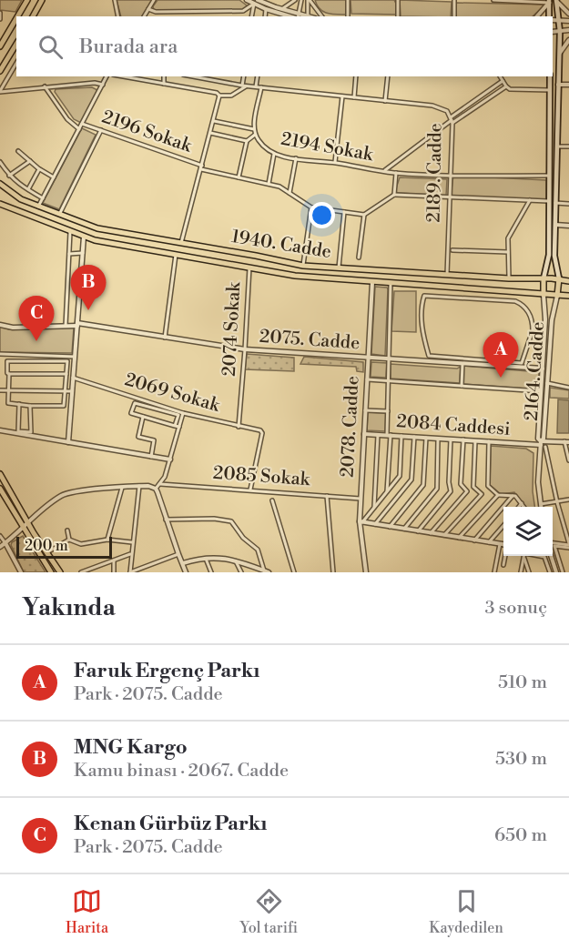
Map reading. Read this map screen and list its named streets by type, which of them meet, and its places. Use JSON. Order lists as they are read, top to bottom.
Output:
{
  "streets": {
    "main road": ["1940. Cadde", "2164. Cadde"],
    "street": [
      "2196 Sokak",
      "2194 Sokak",
      "2189. Cadde",
      "2074 Sokak",
      "2075. Cadde",
      "2069 Sokak",
      "2084 Caddesi",
      "2078. Cadde",
      "2085 Sokak"
    ]
  },
  "crossings": [
    ["2194 Sokak", "2189. Cadde"],
    ["2194 Sokak", "2164. Cadde"],
    ["2189. Cadde", "1940. Cadde"],
    ["1940. Cadde", "2074 Sokak"],
    ["1940. Cadde", "2164. Cadde"],
    ["1940. Cadde", "2078. Cadde"],
    ["2074 Sokak", "2075. Cadde"],
    ["2074 Sokak", "2069 Sokak"],
    ["2075. Cadde", "2164. Cadde"],
    ["2075. Cadde", "2078. Cadde"],
    ["2164. Cadde", "2084 Caddesi"],
    ["2069 Sokak", "2085 Sokak"],
    ["2084 Caddesi", "2078. Cadde"],
    ["2078. Cadde", "2085 Sokak"]
  ],
  "scale_bar": "200 m",
  "page": {
    "search": "Burada ara",
    "pins": ["B", "C", "A"],
    "scale": "200 m",
    "heading": ["Yakında", "3 sonuç"],
    "list": [
      {
        "mark": "A",
        "name": "Faruk Ergenç Parkı",
        "note": "Park · 2075. Cadde",
        "value": "510 m"
      },
      {
        "mark": "B",
        "name": "MNG Kargo",
        "note": "Kamu binası · 2067. Cadde",
        "value": "530 m"
      },
      {
        "mark": "C",
        "name": "Kenan Gürbüz Parkı",
        "note": "Park · 2075. Cadde",
        "value": "650 m"
      }
    ],
    "nav": ["Harita", "Yol tarifi", "Kaydedilen"]
  }
}
